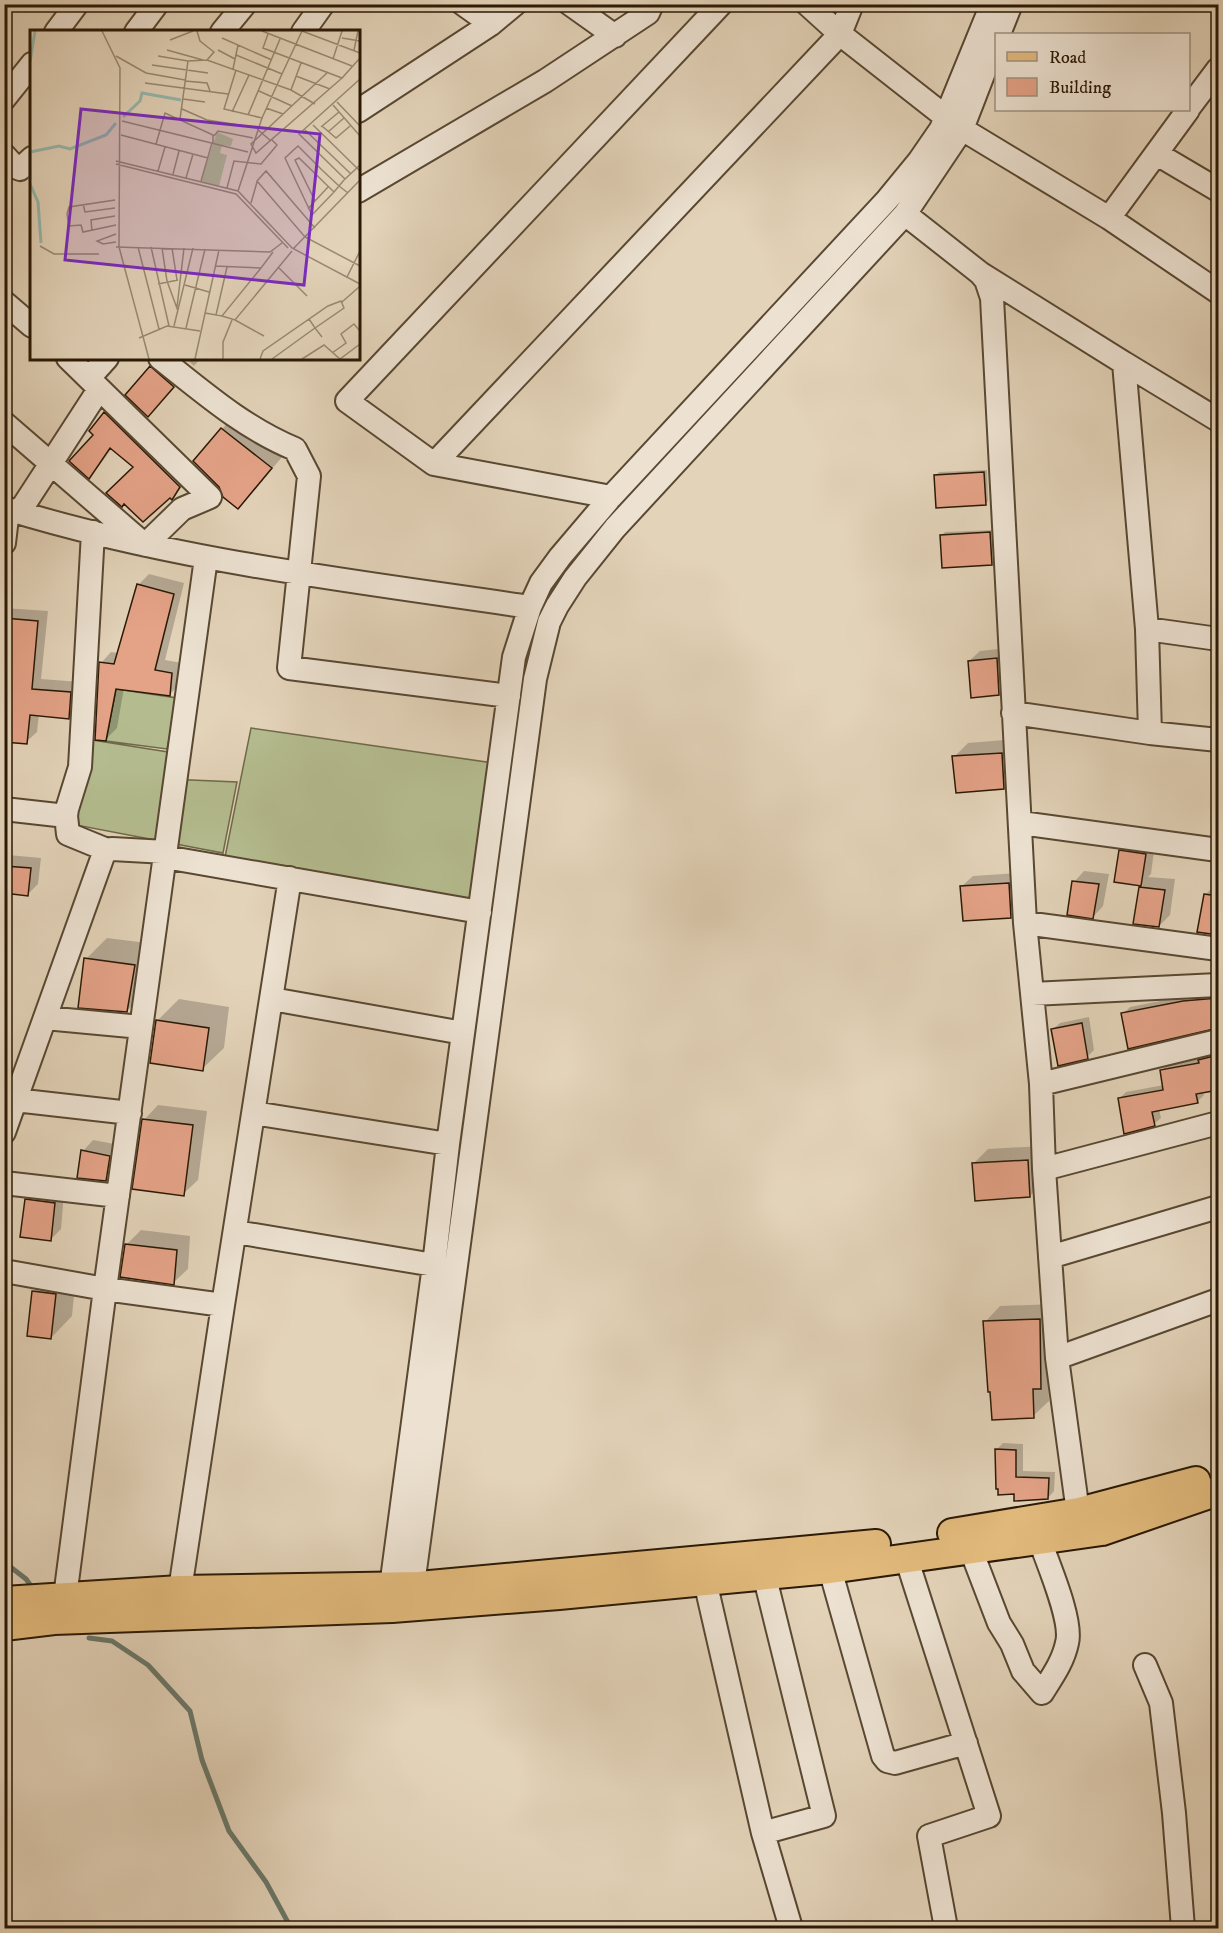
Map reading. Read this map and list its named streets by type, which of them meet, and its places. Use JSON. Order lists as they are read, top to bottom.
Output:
{
  "legend": ["Road", "Building"]
}
